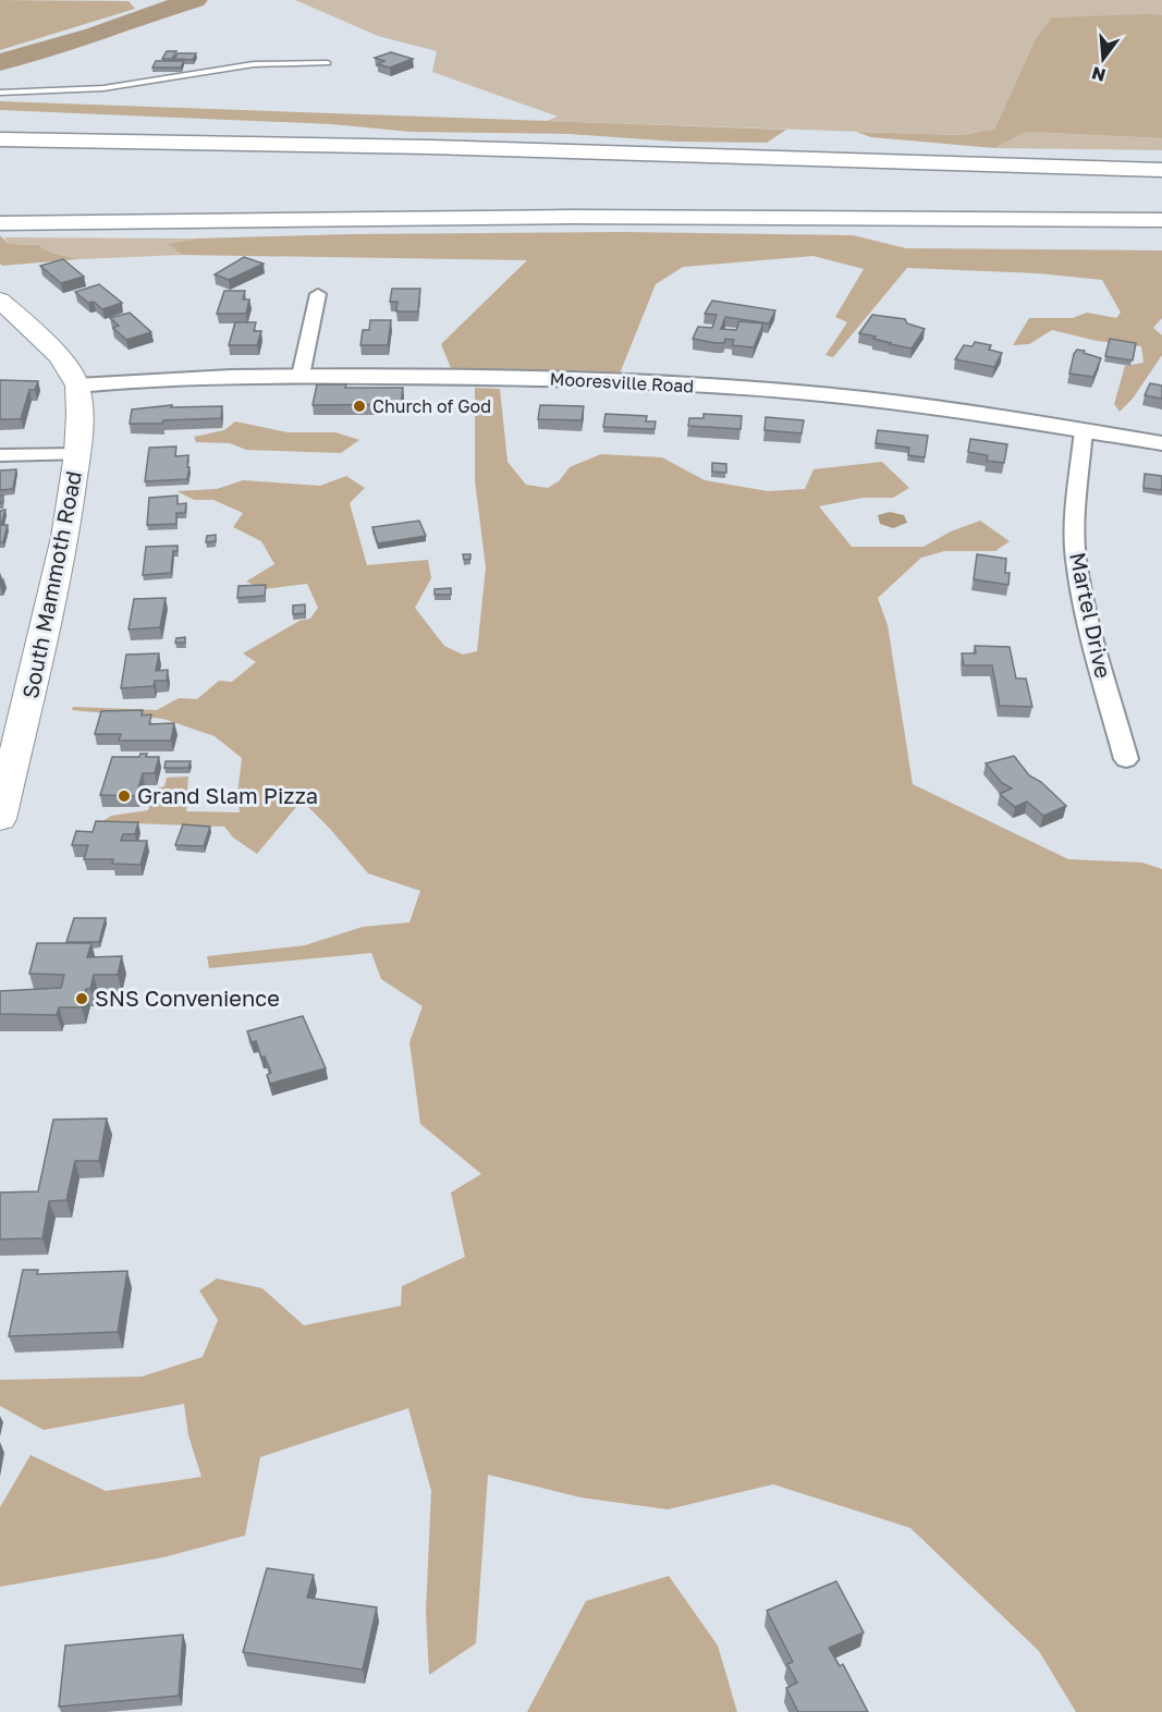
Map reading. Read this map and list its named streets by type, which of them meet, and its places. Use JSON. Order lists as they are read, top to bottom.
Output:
{
  "streets": {
    "main road": ["South Mammoth Road"],
    "street": ["Mooresville Road", "Martel Drive"]
  },
  "crossings": [
    ["Mooresville Road", "South Mammoth Road"],
    ["Mooresville Road", "Martel Drive"]
  ],
  "places": ["Church of God", "Grand Slam Pizza", "SNS Convenience"],
  "north": "bottom"
}
